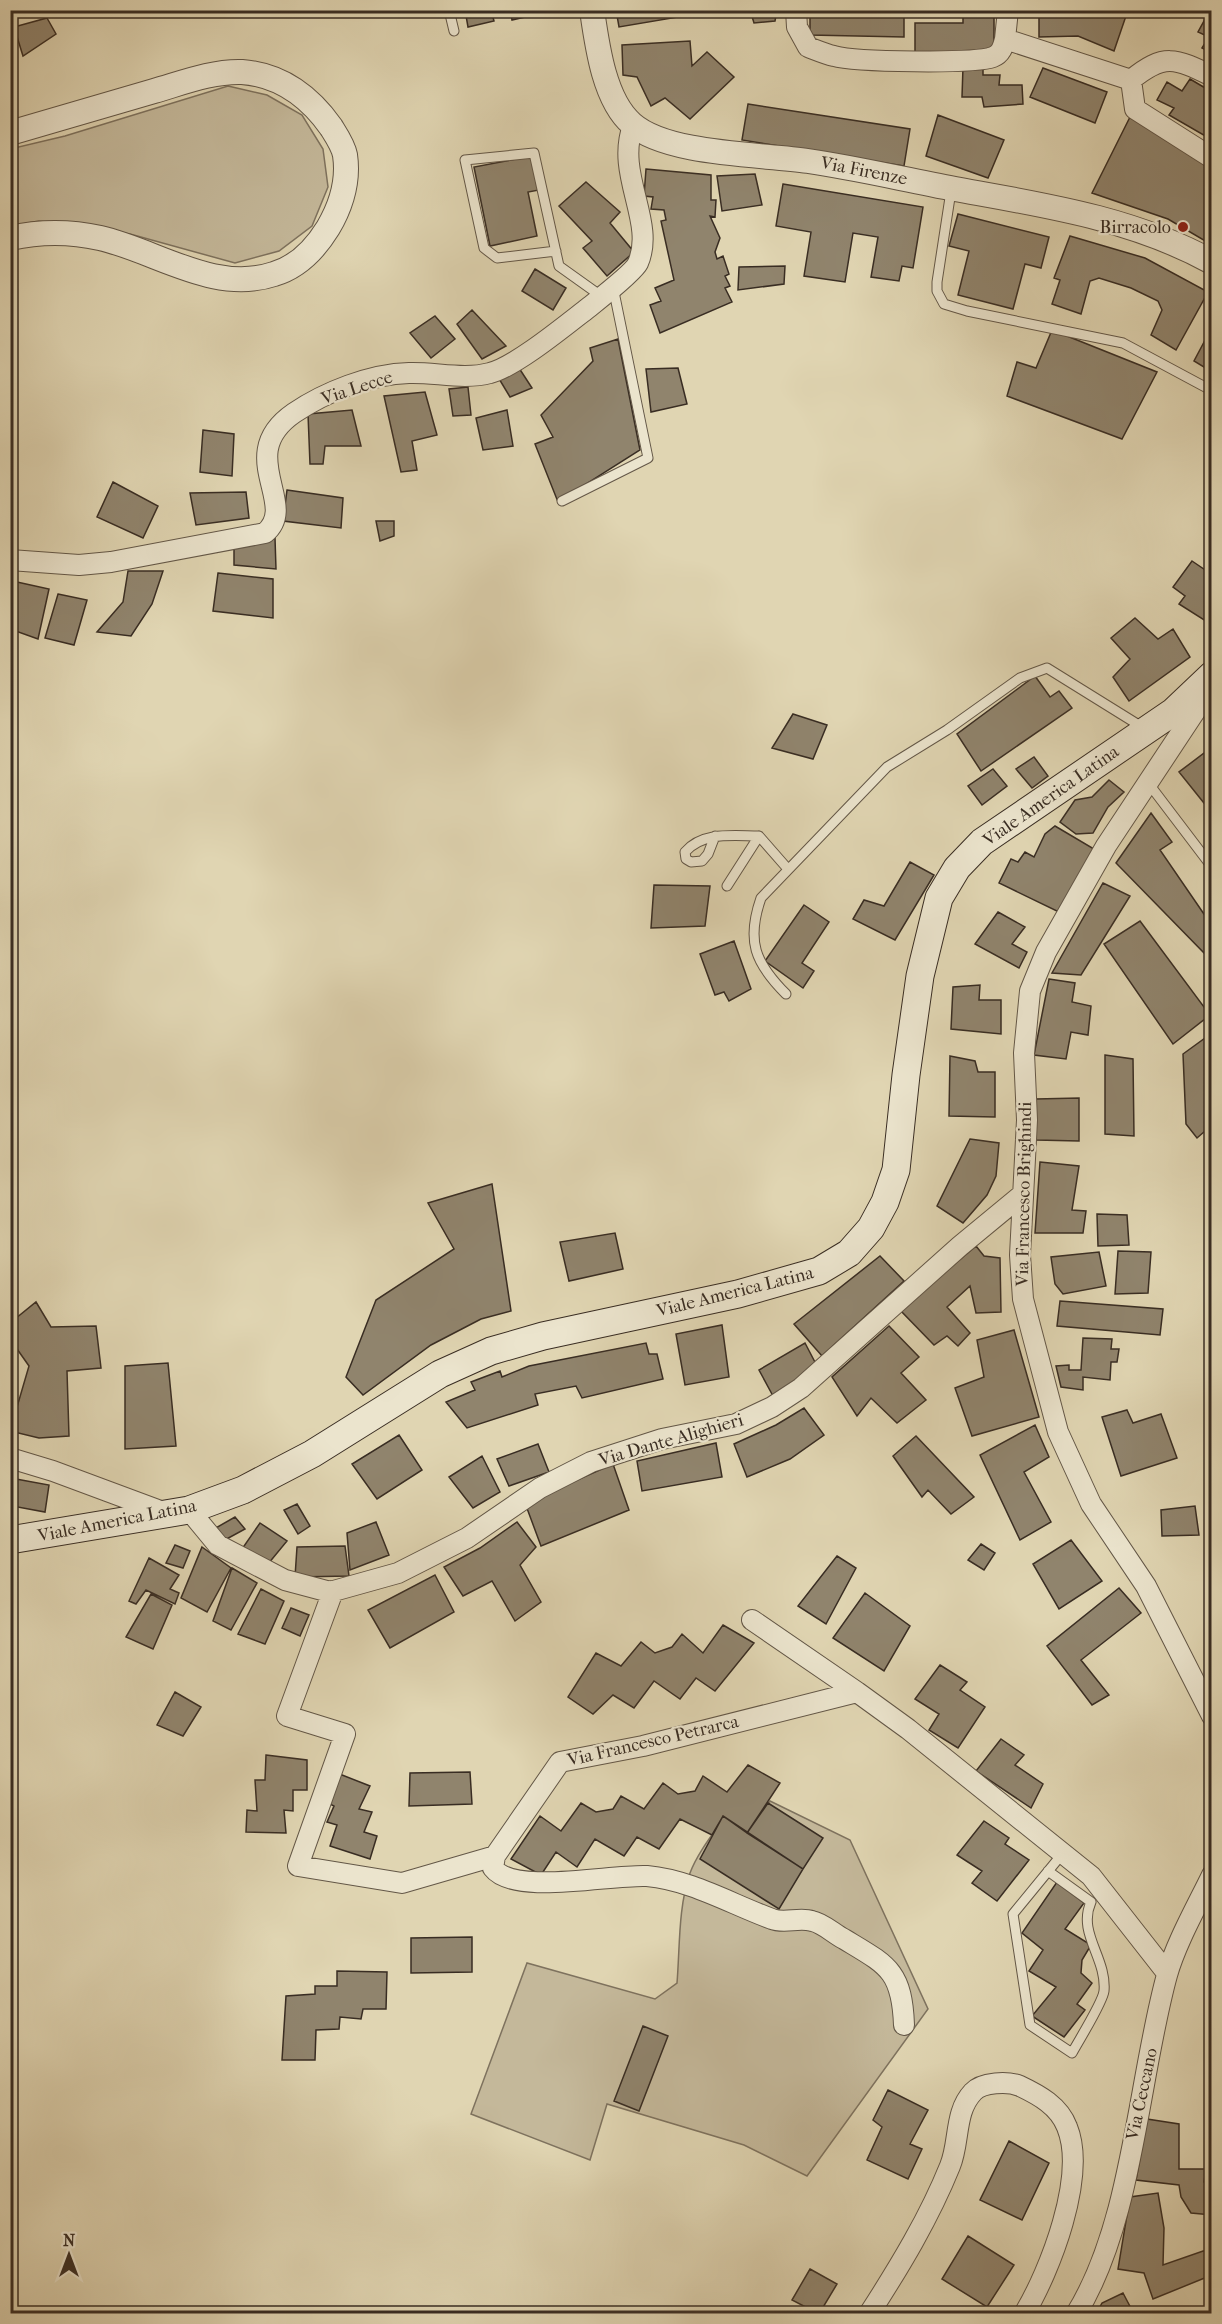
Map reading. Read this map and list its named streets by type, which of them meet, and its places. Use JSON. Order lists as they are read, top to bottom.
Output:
{
  "streets": {
    "main road": ["Viale America Latina"],
    "street": [
      "Via Firenze",
      "Via Lecce",
      "Via Francesco Brighindi",
      "Via Dante Alighieri",
      "Via Francesco Petrarca",
      "Via Ceccano"
    ]
  },
  "crossings": [
    ["Via Firenze", "Via Lecce"],
    ["Viale America Latina", "Via Francesco Brighindi"],
    ["Viale America Latina", "Via Dante Alighieri"],
    ["Via Francesco Brighindi", "Via Dante Alighieri"]
  ],
  "places": ["Birracolo"],
  "north": "top"
}
